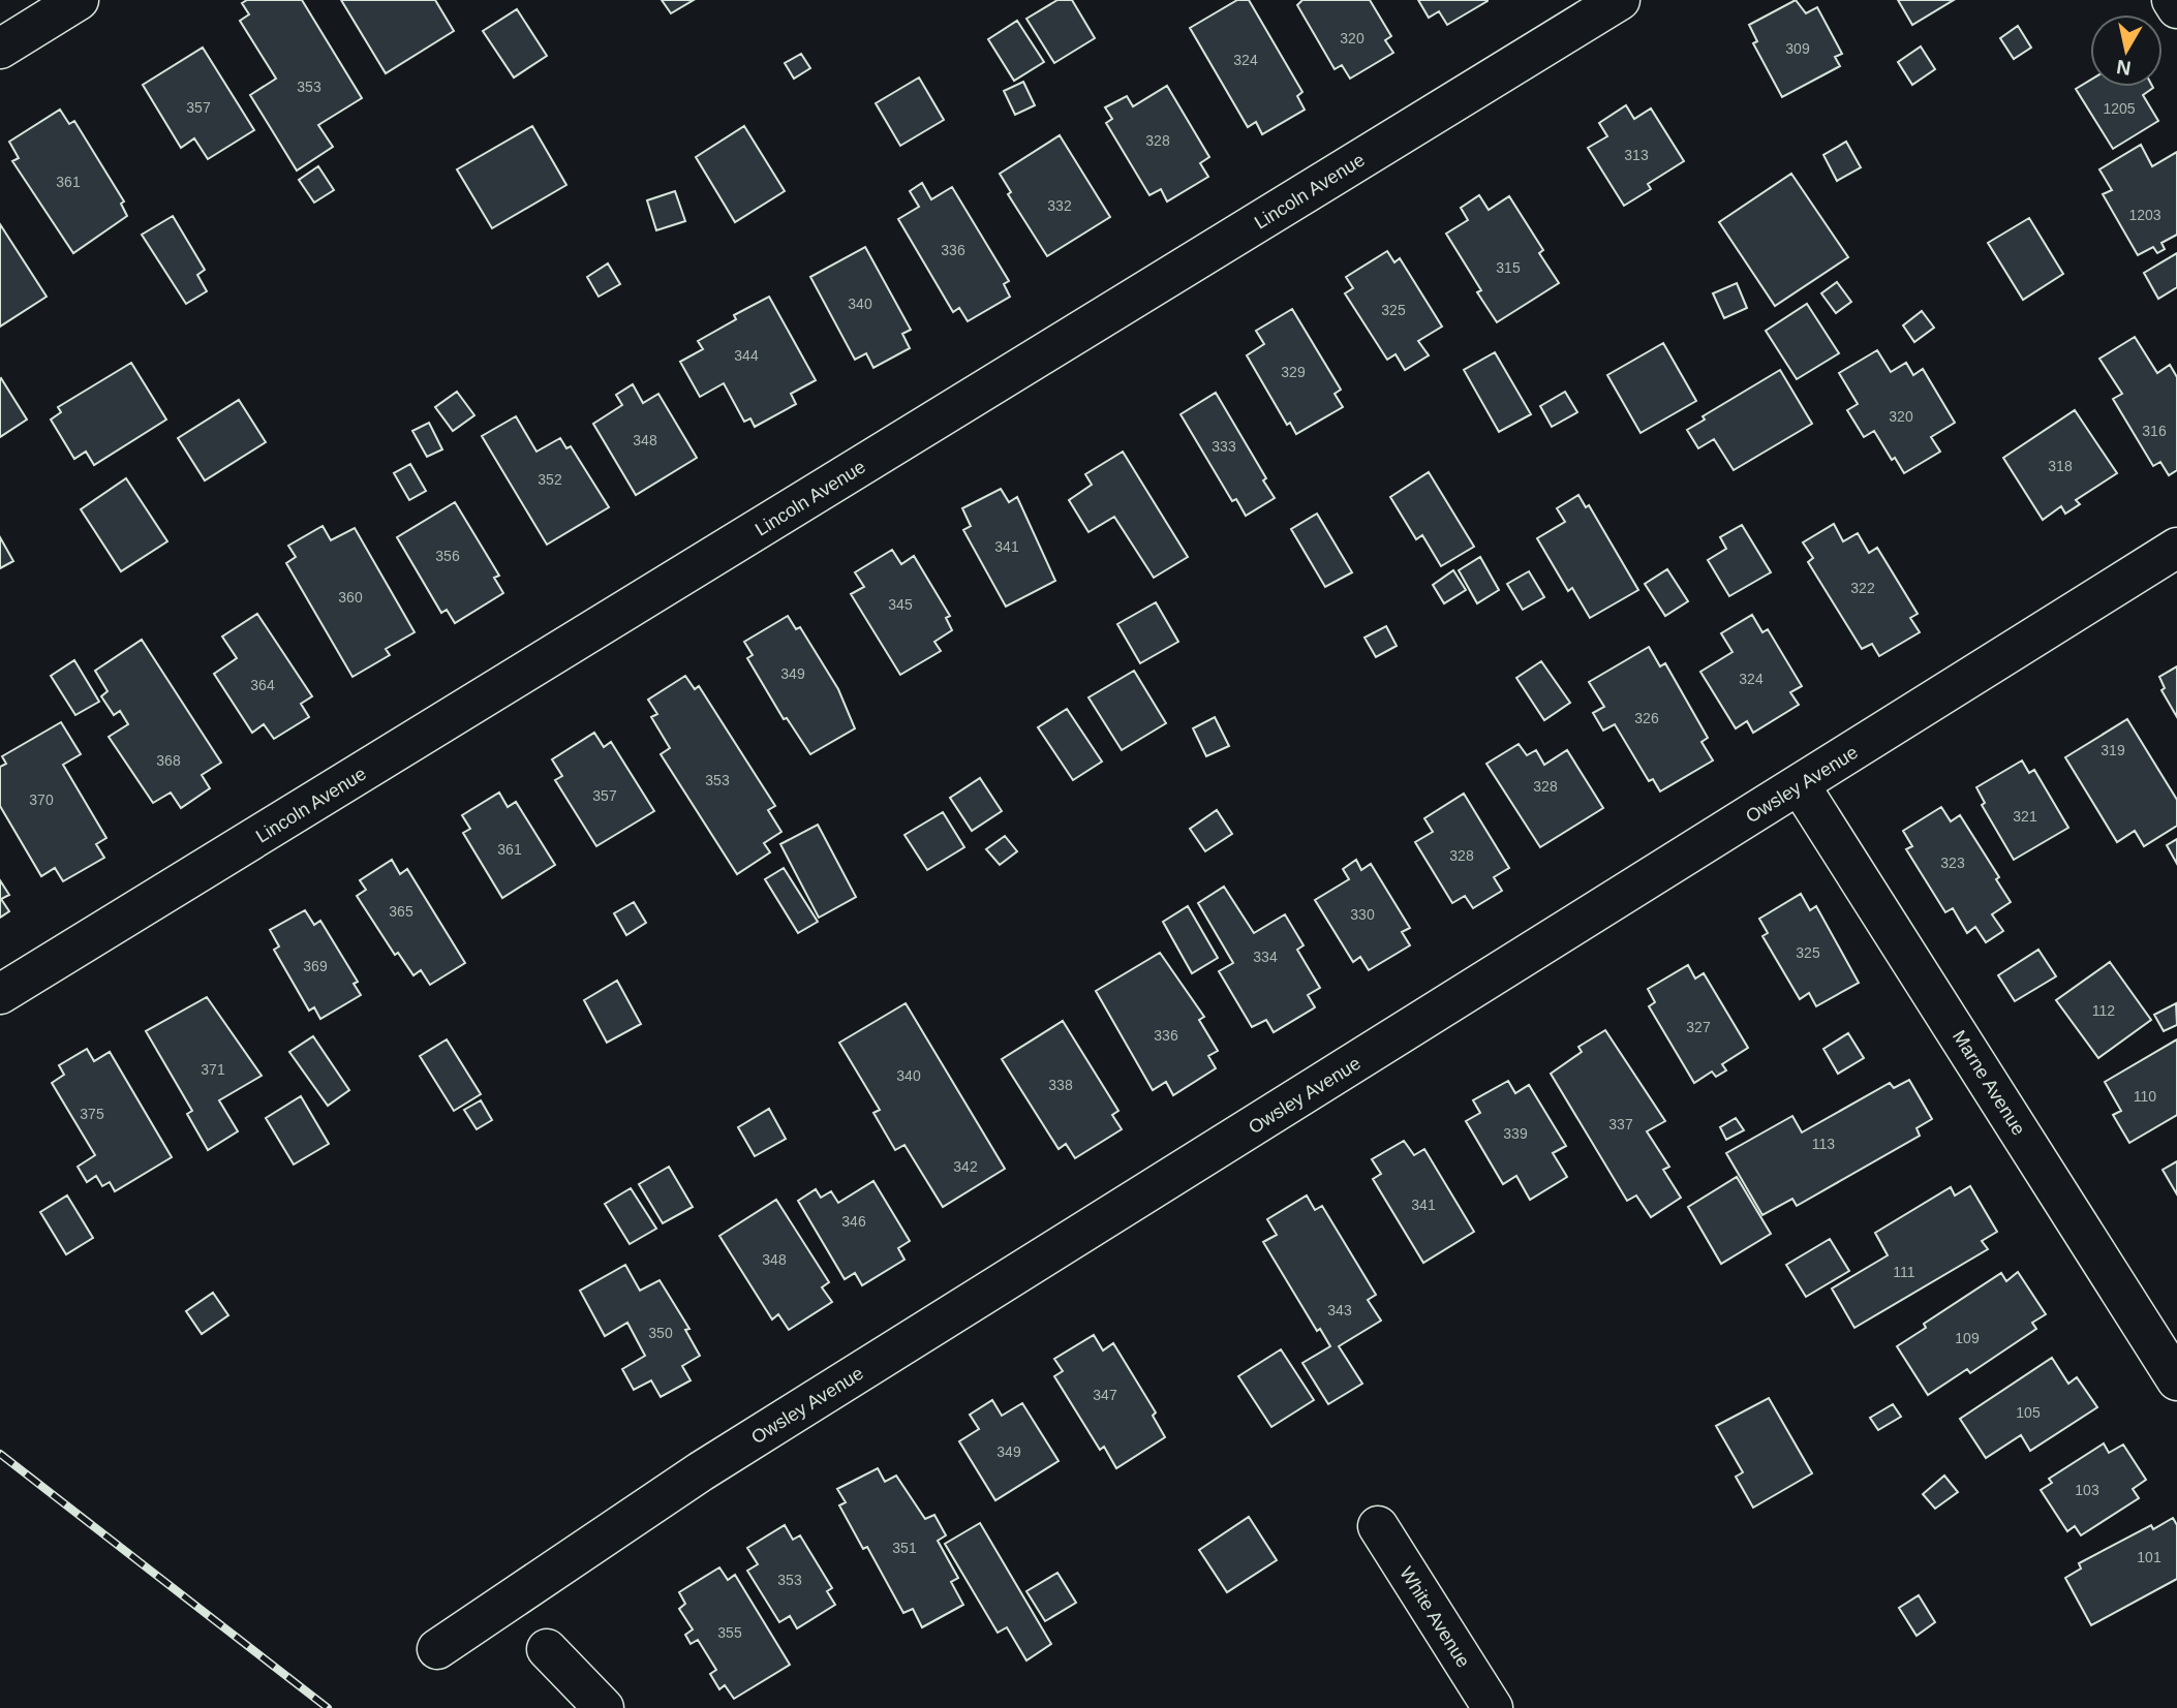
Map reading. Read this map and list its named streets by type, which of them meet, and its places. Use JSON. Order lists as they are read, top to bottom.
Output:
{
  "streets": {
    "street": [
      "Lincoln Avenue",
      "Owsley Avenue",
      "Marne Avenue",
      "White Avenue"
    ]
  },
  "crossings": [
    ["Owsley Avenue", "Marne Avenue"]
  ],
  "house_numbers": [
    "320",
    "309",
    "324",
    "353",
    "357",
    "1205",
    "328",
    "313",
    "361",
    "332",
    "1203",
    "336",
    "315",
    "340",
    "325",
    "344",
    "329",
    "320",
    "316",
    "348",
    "333",
    "318",
    "352",
    "341",
    "356",
    "322",
    "360",
    "345",
    "349",
    "324",
    "364",
    "326",
    "319",
    "368",
    "353",
    "328",
    "357",
    "370",
    "321",
    "361",
    "328",
    "323",
    "365",
    "330",
    "325",
    "334",
    "369",
    "112",
    "327",
    "336",
    "371",
    "340",
    "338",
    "110",
    "375",
    "337",
    "339",
    "113",
    "342",
    "341",
    "346",
    "348",
    "111",
    "343",
    "350",
    "109",
    "347",
    "105",
    "349",
    "103",
    "351",
    "101",
    "353",
    "355"
  ],
  "north": "bottom"
}
